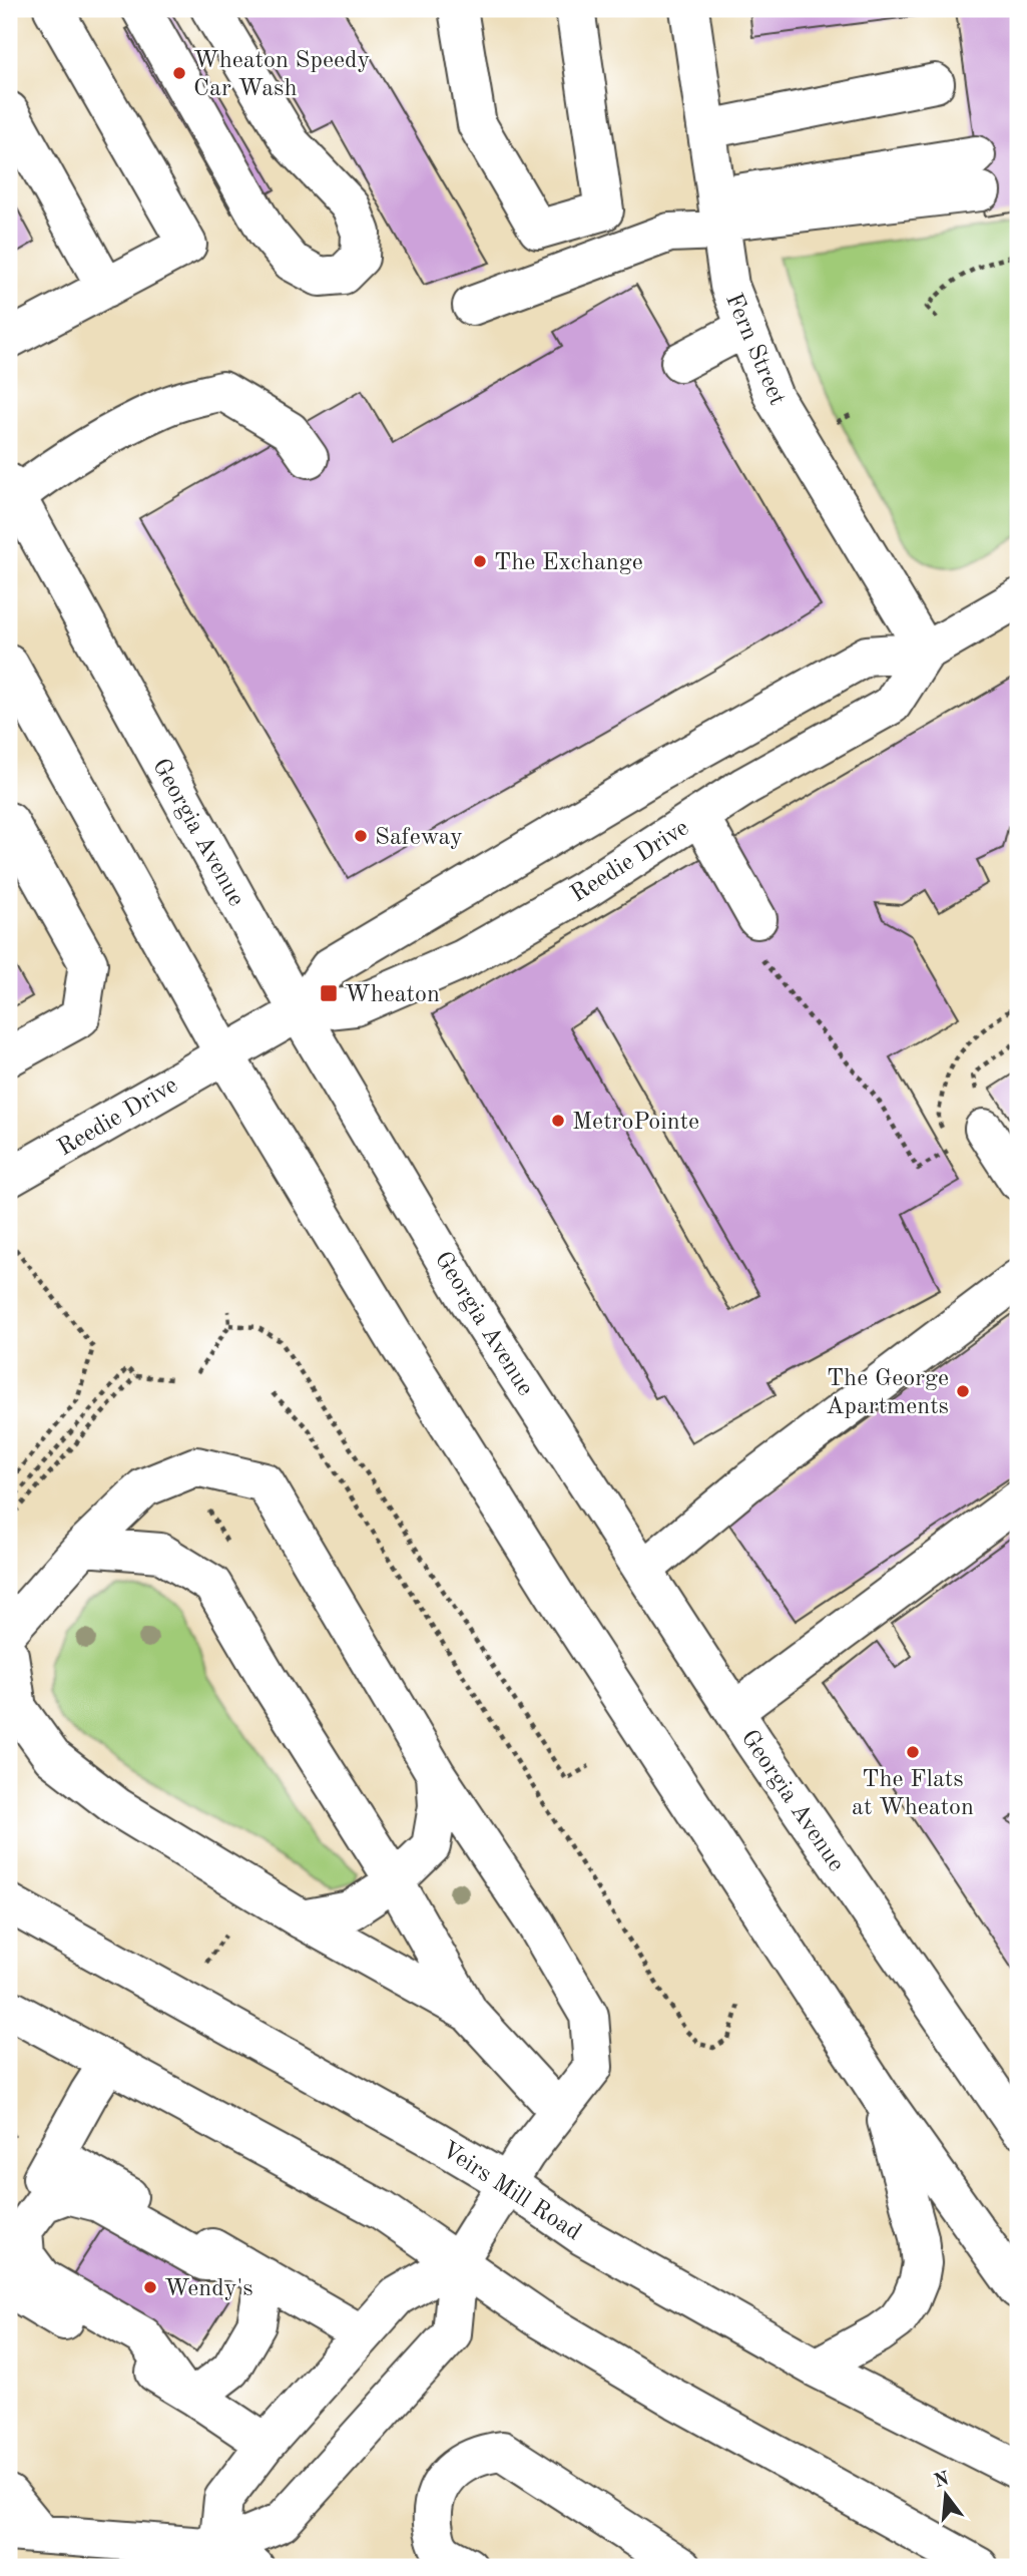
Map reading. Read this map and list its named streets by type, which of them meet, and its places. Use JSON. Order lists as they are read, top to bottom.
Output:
{
  "streets": {
    "main road": [
      "Fern Street",
      "Georgia Avenue",
      "Reedie Drive",
      "Veirs Mill Road"
    ]
  },
  "crossings": [
    ["Fern Street", "Reedie Drive"],
    ["Georgia Avenue", "Reedie Drive"]
  ],
  "places": {
    "other": [
      "Wheaton Speedy Car Wash",
      "The Exchange",
      "Safeway",
      "MetroPointe",
      "The George Apartments",
      "The Flats at Wheaton",
      "Wendy's"
    ],
    "transit": ["Wheaton"]
  },
  "north": "top"
}
